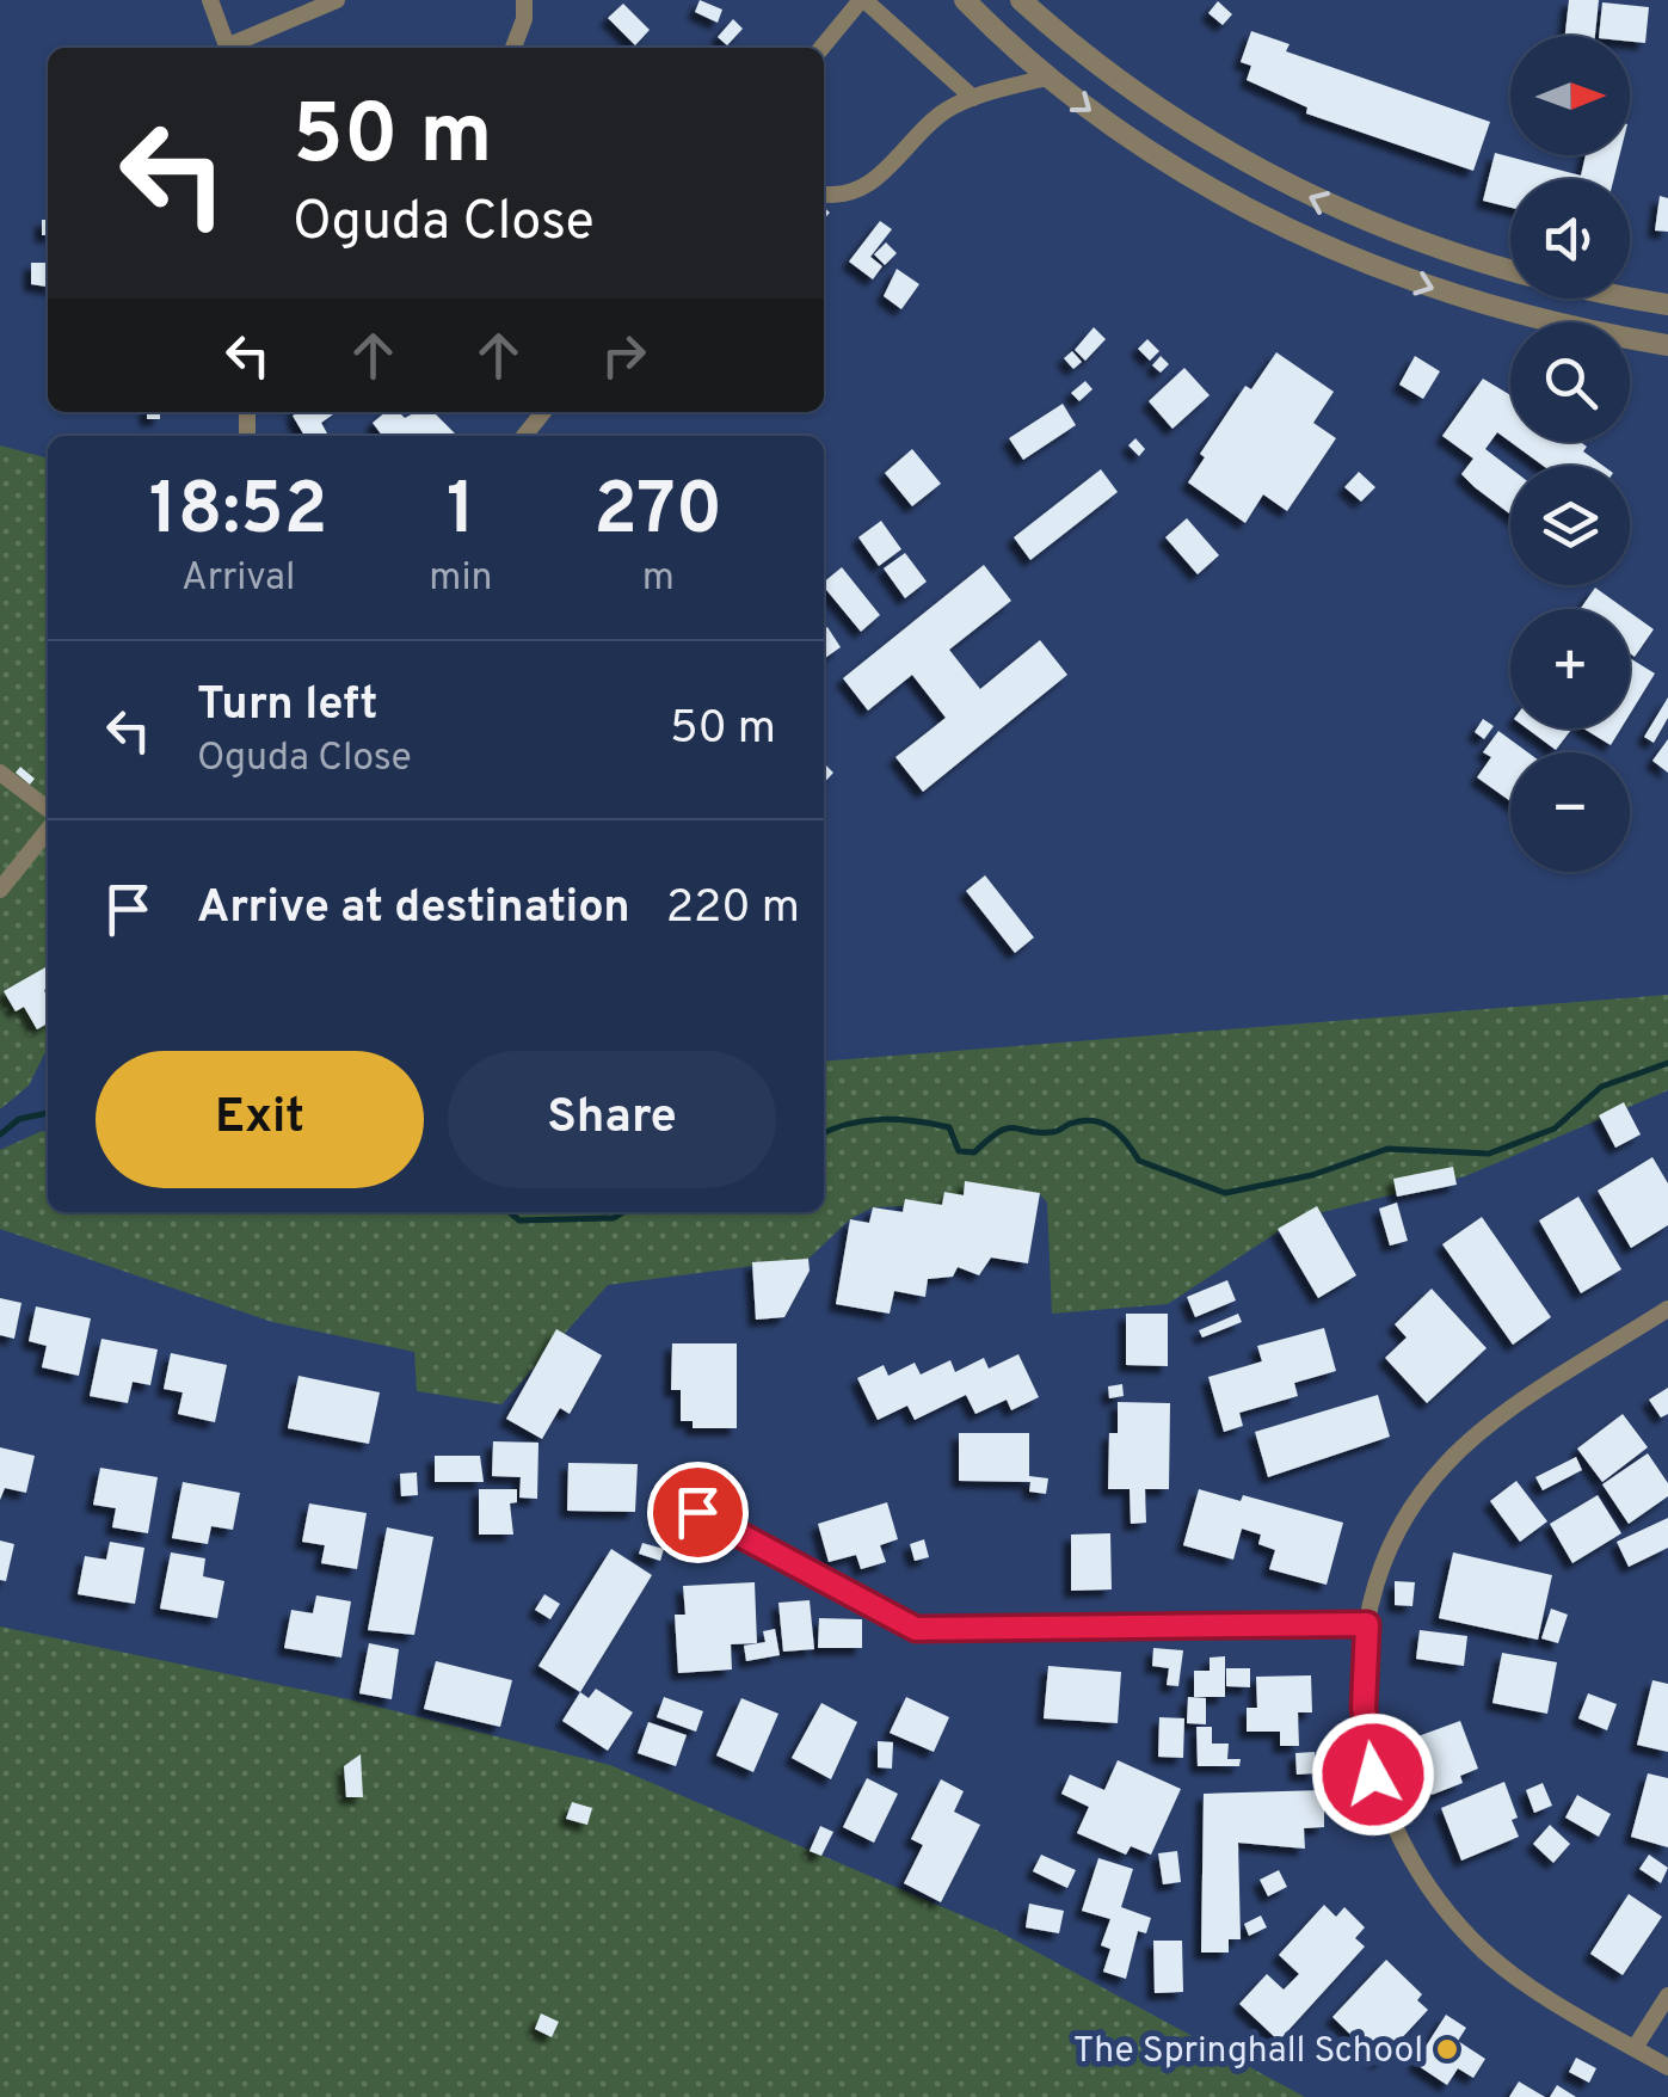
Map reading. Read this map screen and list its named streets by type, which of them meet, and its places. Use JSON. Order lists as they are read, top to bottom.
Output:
{
  "places": ["The Springhall School"],
  "north": "right",
  "page": {
    "map_buttons": ["+", "−"],
    "turn": ["50 m", "Oguda Close"],
    "eta": [
      "18:52",
      "Arrival",
      "1",
      "min",
      "270",
      "m"
    ],
    "list": [
      {
        "name": "Turn left",
        "note": "Oguda Close",
        "value": "50 m"
      },
      {
        "name": "Arrive at destination",
        "value": "220 m"
      }
    ],
    "buttons": ["Exit", "Share"]
  }
}
